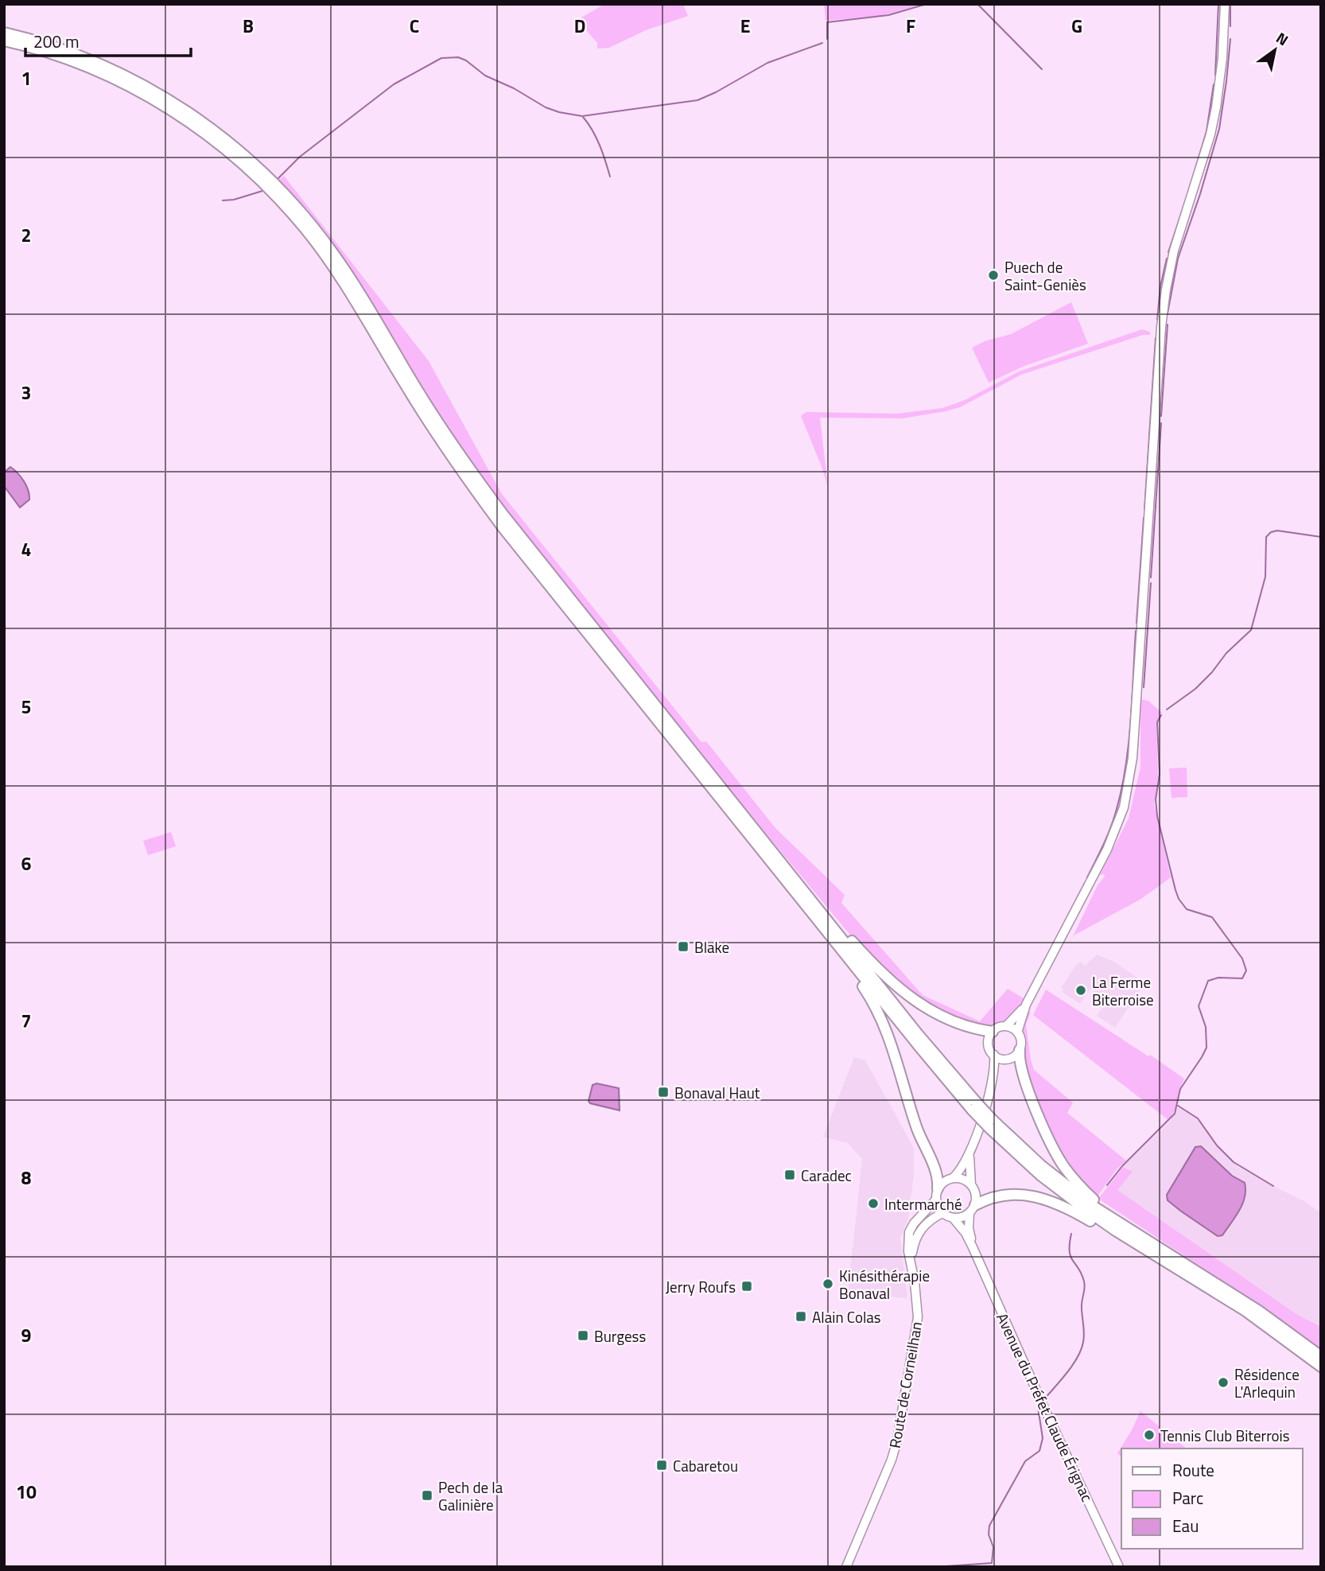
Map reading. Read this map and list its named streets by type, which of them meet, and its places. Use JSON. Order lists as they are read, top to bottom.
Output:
{
  "streets": {
    "street": ["Route de Corneilhan", "Avenue du Préfet Claude Érignac"]
  },
  "crossings": [
    ["Route de Corneilhan", "Avenue du Préfet Claude Érignac"]
  ],
  "places": {
    "other": [
      "Puech de Saint-Geniès",
      "La Ferme Biterroise",
      "Intermarché",
      "Kinésithérapie Bonaval",
      "Résidence L'Arlequin",
      "Tennis Club Biterrois"
    ],
    "transit": [
      "Blake",
      "Bonaval Haut",
      "Caradec",
      "Jerry Roufs",
      "Alain Colas",
      "Burgess",
      "Cabaretou",
      "Pech de la Galinière"
    ]
  },
  "legend": ["Route", "Parc", "Eau"],
  "scale_bar": "200 m",
  "north": "top right",
  "grid": {
    "columns": [
      "B",
      "C",
      "D",
      "E",
      "F",
      "G"
    ],
    "rows": [
      "1",
      "2",
      "3",
      "4",
      "5",
      "6",
      "7",
      "8",
      "9",
      "10"
    ]
  }
}
